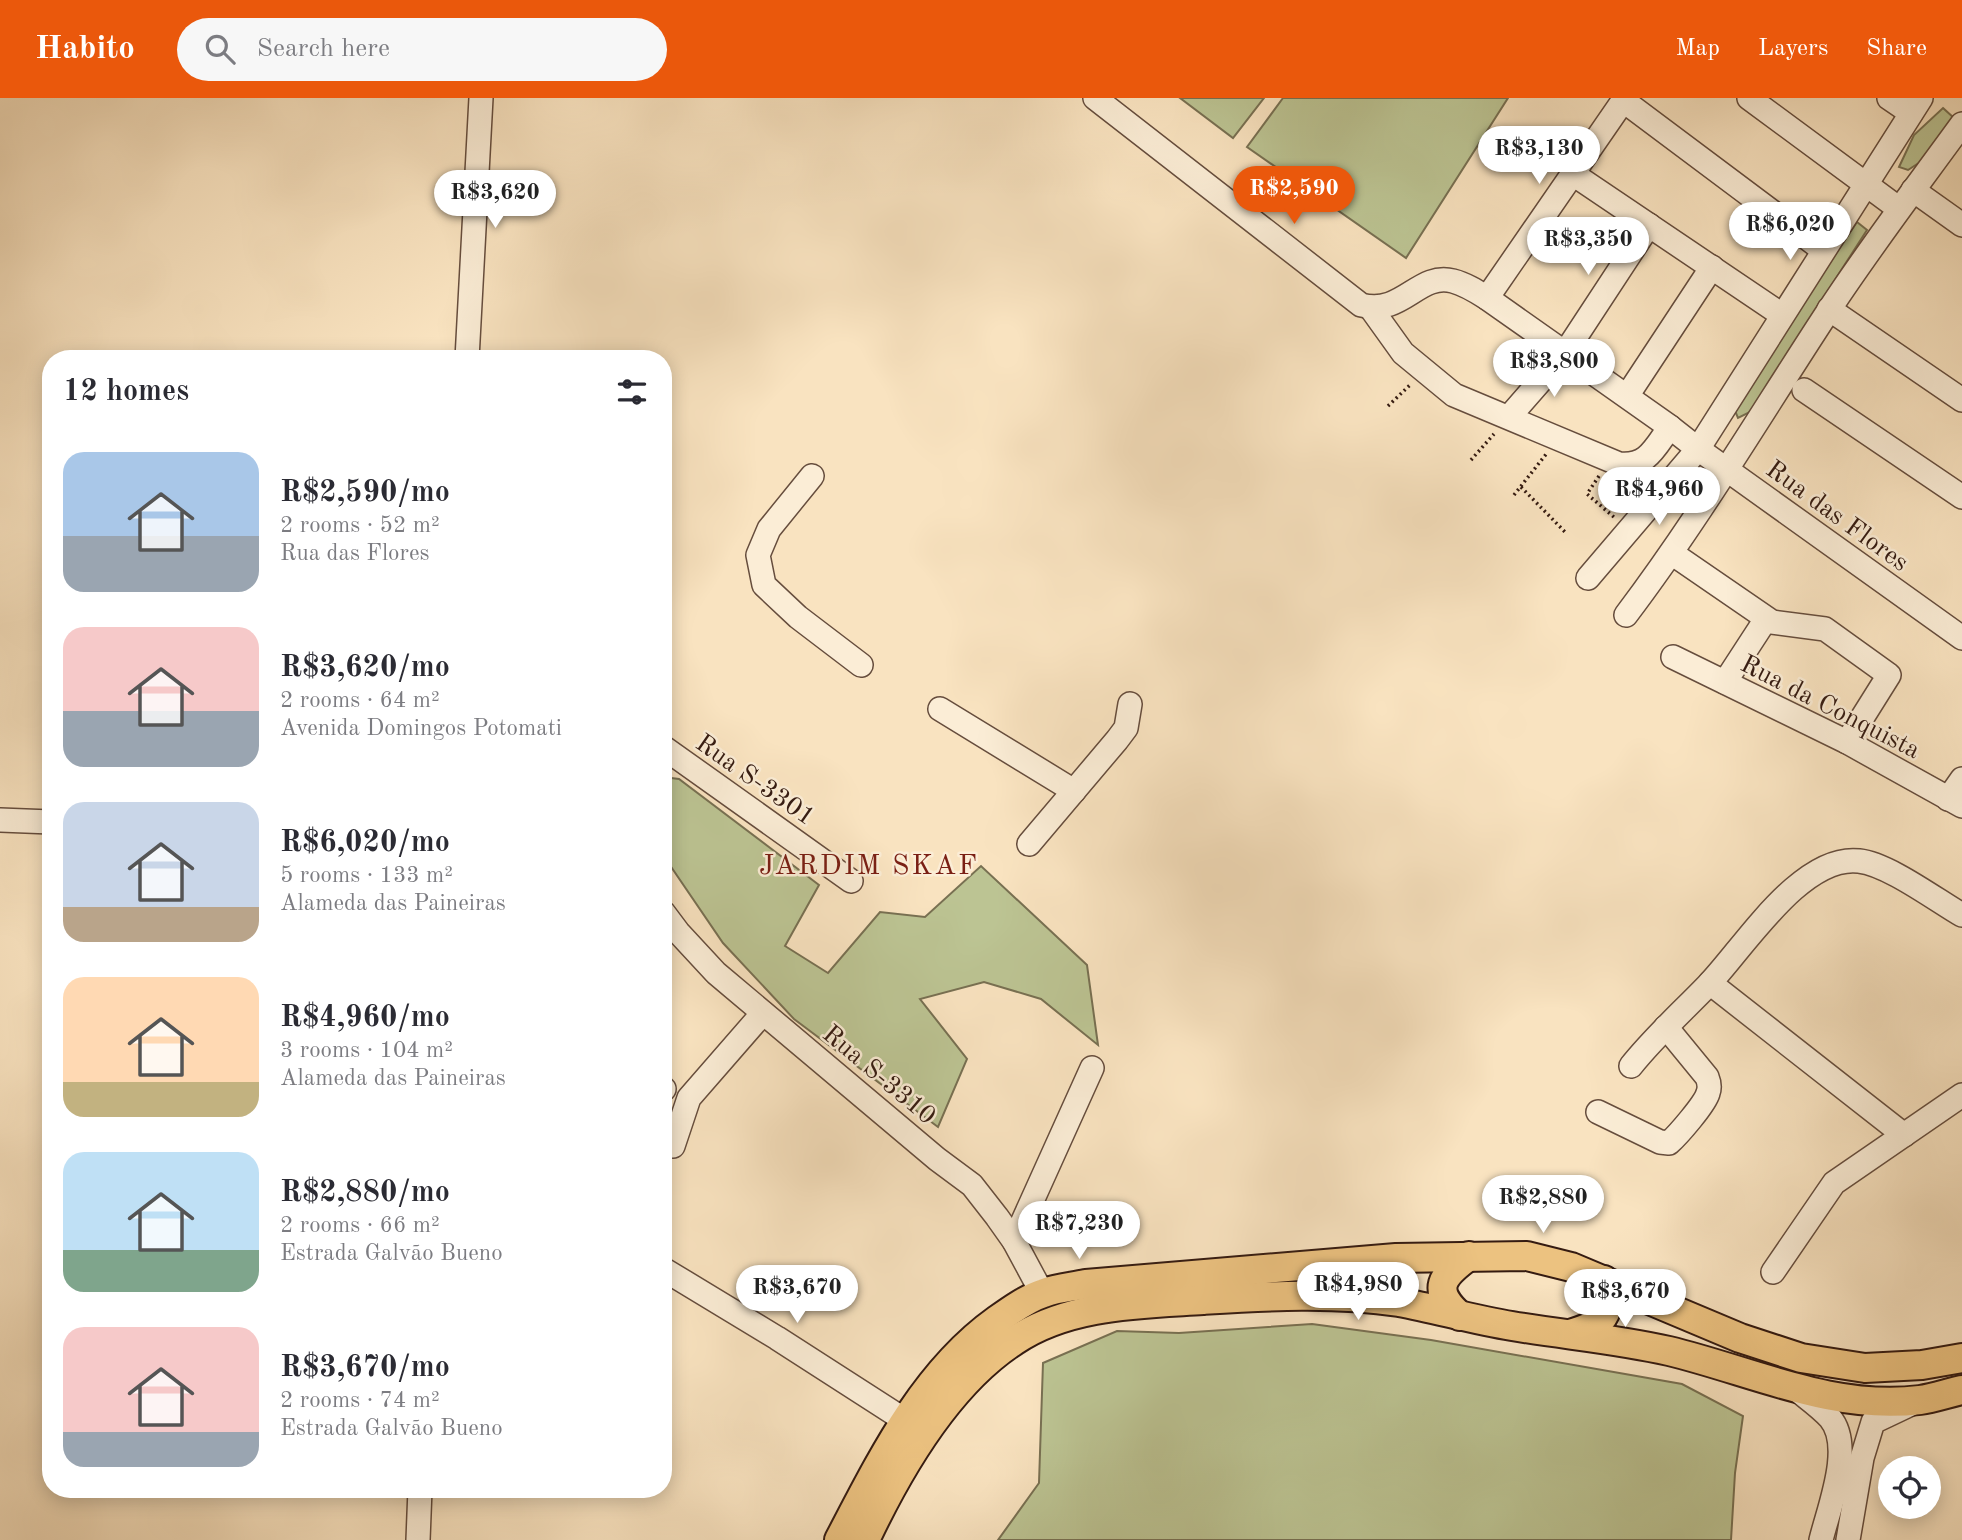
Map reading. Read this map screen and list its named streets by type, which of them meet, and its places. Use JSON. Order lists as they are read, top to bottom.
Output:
{
  "streets": {
    "street": [
      "Rua das Flores",
      "Rua da Conquista",
      "Rua S-3301",
      "Rua S-3310"
    ]
  },
  "districts": ["JARDIM SKAF"],
  "page": {
    "header": "Habito",
    "search": "Search here",
    "nav": ["Map", "Layers", "Share"],
    "price": [
      "R$3,130",
      "R$2,590",
      "R$3,620",
      "R$6,020",
      "R$3,350",
      "R$3,800",
      "R$4,960",
      "R$2,880",
      "R$7,230",
      "R$4,980",
      "R$3,670",
      "R$3,670"
    ],
    "heading": "12 homes",
    "list": [
      {
        "name": "R$2,590/mo",
        "note": "2 rooms · 52 m² · Rua das Flores"
      },
      {
        "name": "R$3,620/mo",
        "note": "2 rooms · 64 m² · Avenida Domingos Potomati"
      },
      {
        "name": "R$6,020/mo",
        "note": "5 rooms · 133 m² · Alameda das Paineiras"
      },
      {
        "name": "R$4,960/mo",
        "note": "3 rooms · 104 m² · Alameda das Paineiras"
      },
      {
        "name": "R$2,880/mo",
        "note": "2 rooms · 66 m² · Estrada Galvão Bueno"
      },
      {
        "name": "R$3,670/mo",
        "note": "2 rooms · 74 m² · Estrada Galvão Bueno"
      }
    ]
  }
}
